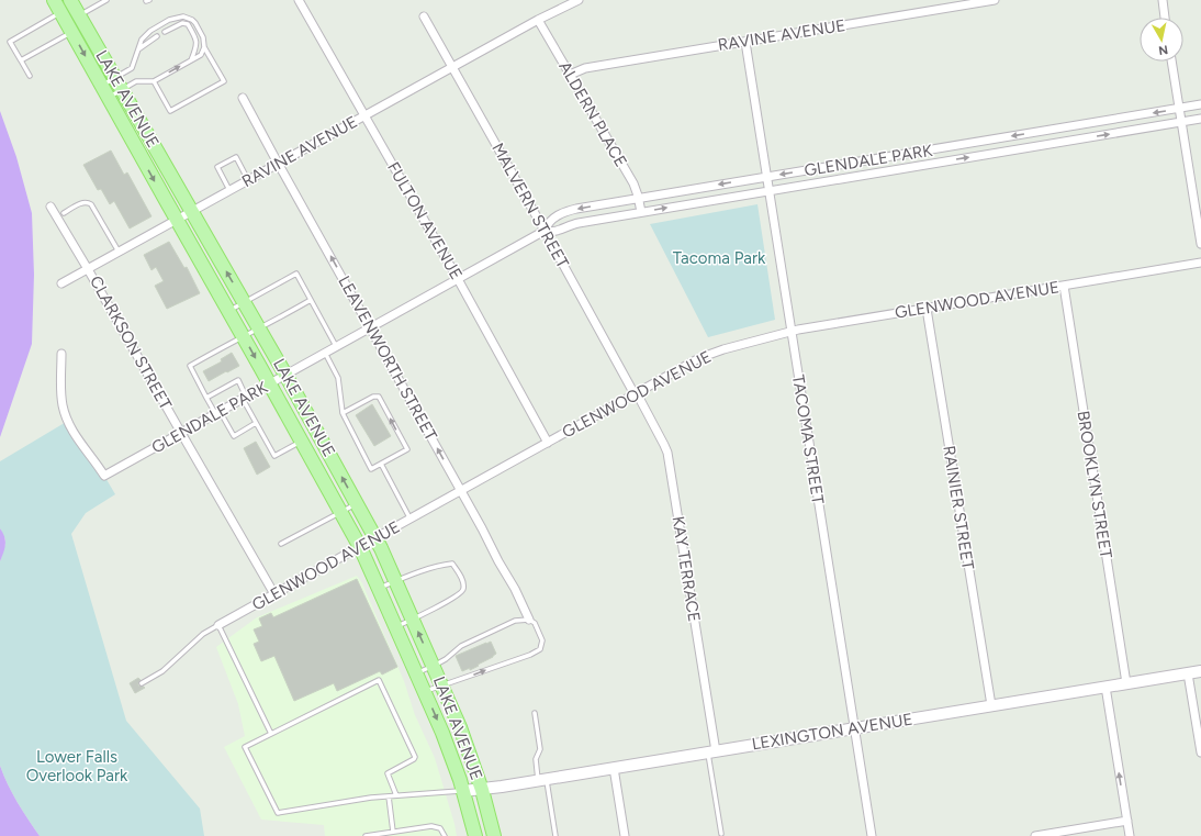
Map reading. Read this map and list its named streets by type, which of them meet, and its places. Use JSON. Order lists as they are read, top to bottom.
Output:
{
  "streets": {
    "main road": ["LAKE AVENUE", "LEXINGTON AVENUE"],
    "street": [
      "RAVINE AVENUE",
      "ALDERN PLACE",
      "GLENDALE PARK",
      "MALVERN STREET",
      "FULTON AVENUE",
      "GLENWOOD AVENUE",
      "CLARKSON STREET",
      "LEAVENWORTH STREET",
      "TACOMA STREET",
      "BROOKLYN STREET",
      "RAINIER STREET",
      "KAY TERRACE"
    ]
  },
  "crossings": [
    ["RAVINE AVENUE", "LAKE AVENUE"],
    ["RAVINE AVENUE", "ALDERN PLACE"],
    ["RAVINE AVENUE", "MALVERN STREET"],
    ["RAVINE AVENUE", "FULTON AVENUE"],
    ["RAVINE AVENUE", "CLARKSON STREET"],
    ["RAVINE AVENUE", "LEAVENWORTH STREET"],
    ["RAVINE AVENUE", "TACOMA STREET"],
    ["LAKE AVENUE", "GLENDALE PARK"],
    ["LAKE AVENUE", "GLENWOOD AVENUE"],
    ["LAKE AVENUE", "LEXINGTON AVENUE"],
    ["ALDERN PLACE", "GLENDALE PARK"],
    ["GLENDALE PARK", "MALVERN STREET"],
    ["GLENDALE PARK", "FULTON AVENUE"],
    ["GLENDALE PARK", "CLARKSON STREET"],
    ["GLENDALE PARK", "LEAVENWORTH STREET"],
    ["GLENDALE PARK", "TACOMA STREET"],
    ["MALVERN STREET", "GLENWOOD AVENUE"],
    ["MALVERN STREET", "KAY TERRACE"],
    ["FULTON AVENUE", "GLENWOOD AVENUE"],
    ["GLENWOOD AVENUE", "CLARKSON STREET"],
    ["GLENWOOD AVENUE", "LEAVENWORTH STREET"],
    ["GLENWOOD AVENUE", "TACOMA STREET"],
    ["GLENWOOD AVENUE", "BROOKLYN STREET"],
    ["GLENWOOD AVENUE", "RAINIER STREET"],
    ["GLENWOOD AVENUE", "KAY TERRACE"],
    ["TACOMA STREET", "LEXINGTON AVENUE"],
    ["BROOKLYN STREET", "LEXINGTON AVENUE"],
    ["RAINIER STREET", "LEXINGTON AVENUE"],
    ["KAY TERRACE", "LEXINGTON AVENUE"]
  ],
  "one_way": ["LEAVENWORTH STREET"],
  "parks": ["Tacoma Park", "Lower Falls Overlook Park"],
  "north": "bottom"
}
